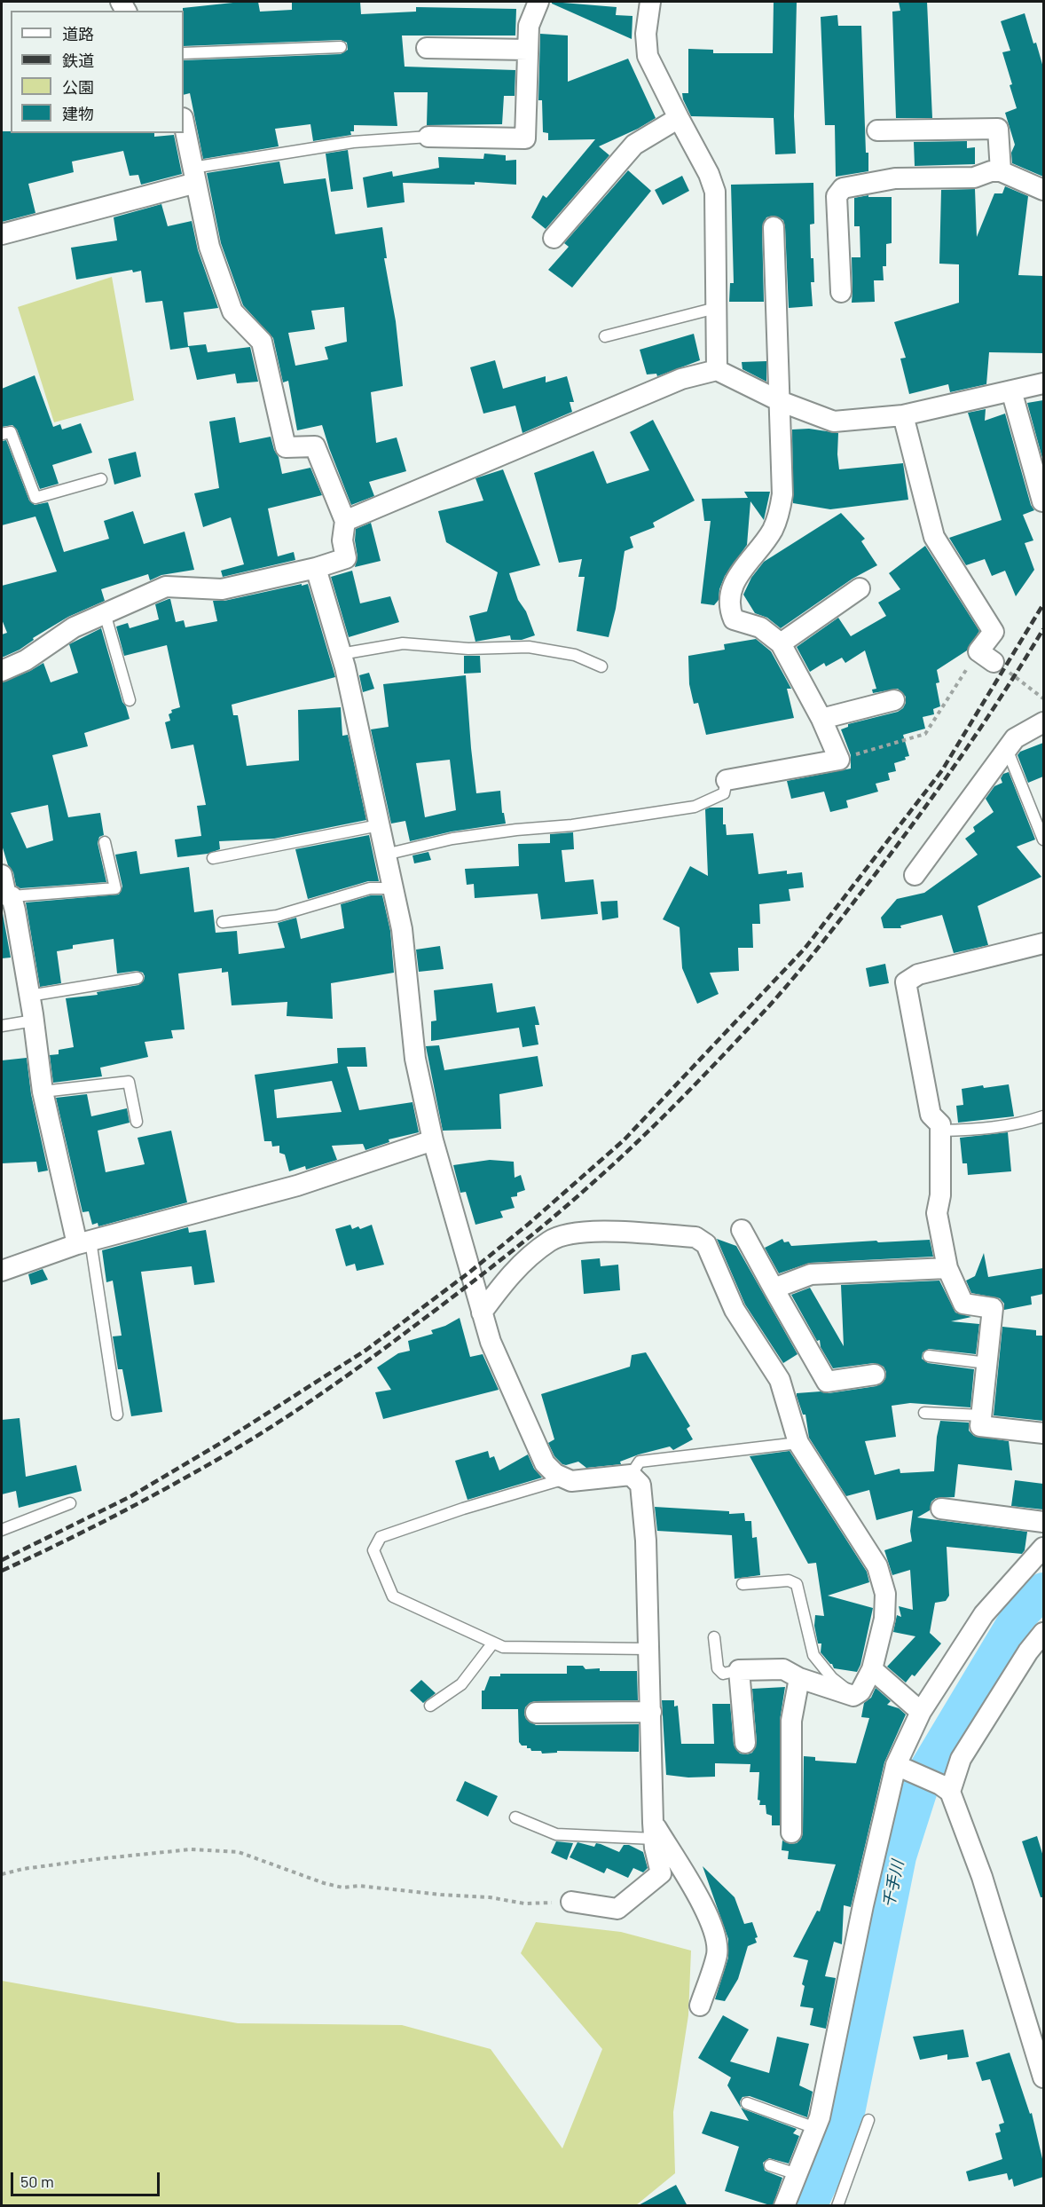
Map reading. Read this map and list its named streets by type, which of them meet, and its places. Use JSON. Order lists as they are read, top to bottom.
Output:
{
  "water": ["千手川"],
  "legend": [
    "道路",
    "鉄道",
    "公園",
    "建物"
  ],
  "scale_bar": "50 m"
}
